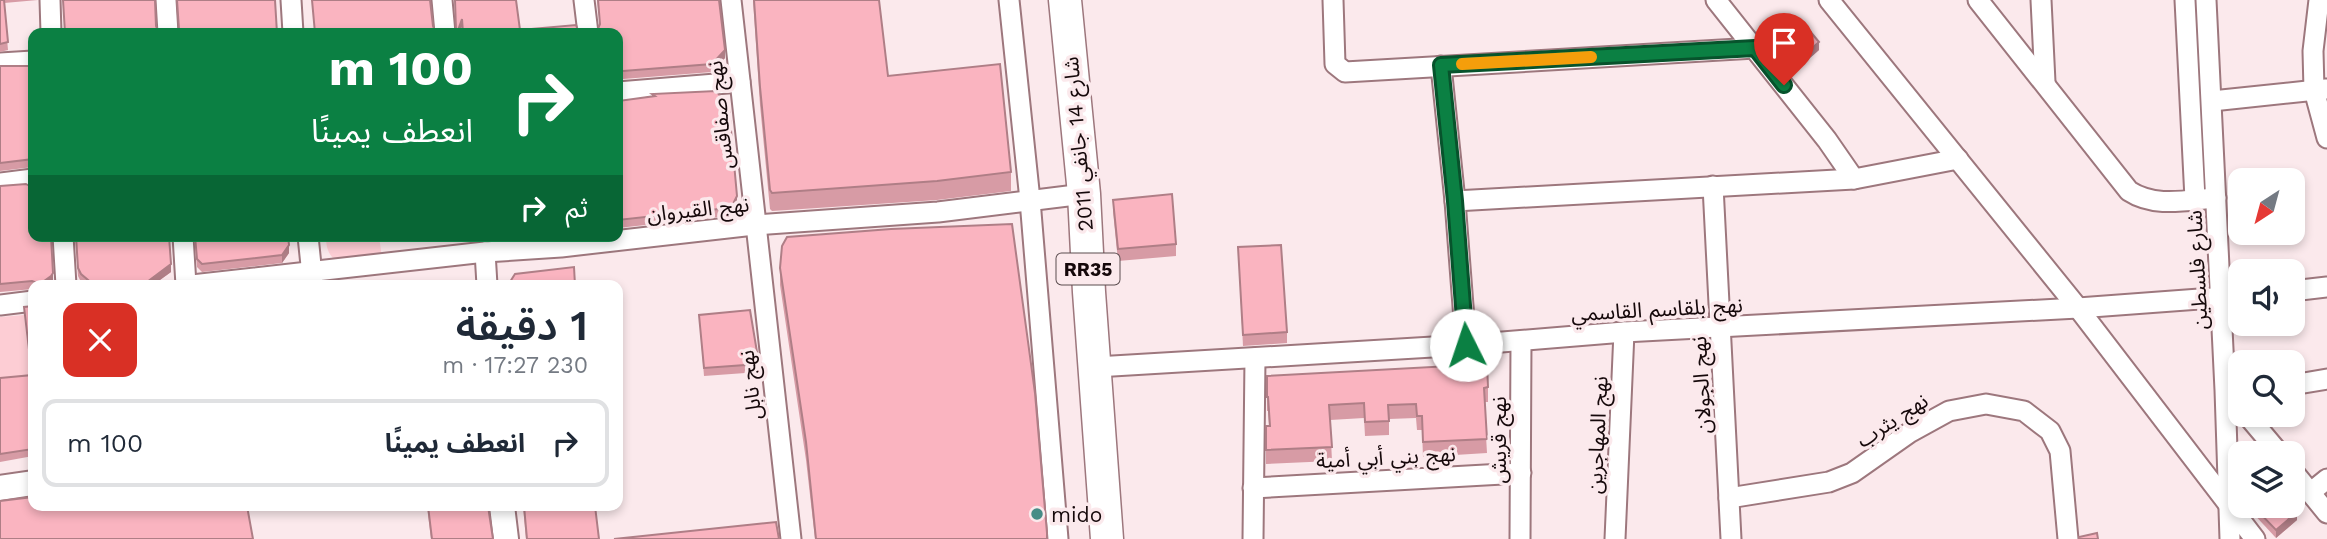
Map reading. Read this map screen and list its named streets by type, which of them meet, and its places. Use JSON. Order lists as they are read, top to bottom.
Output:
{
  "streets": {
    "main road": ["شارع 14 جانفي 2011", "RR35"],
    "street": [
      "نهج صفاقس",
      "نهج القيروان",
      "شارع فلسطين",
      "نهج بلقاسم القاسمي",
      "نهج نابل",
      "نهج الجولان",
      "نهج يثرب",
      "نهج المهاجرين",
      "نهج قريش",
      "نهج بني أبي أمية"
    ]
  },
  "crossings": [
    ["نهج صفاقس", "نهج القيروان"],
    ["نهج صفاقس", "نهج نابل"],
    ["شارع 14 جانفي 2011", "نهج القيروان"],
    ["شارع 14 جانفي 2011", "نهج بلقاسم القاسمي"],
    ["نهج القيروان", "نهج نابل"],
    ["نهج بلقاسم القاسمي", "نهج الجولان"],
    ["نهج بلقاسم القاسمي", "نهج المهاجرين"],
    ["نهج بلقاسم القاسمي", "نهج قريش"],
    ["نهج الجولان", "نهج يثرب"],
    ["نهج قريش", "نهج بني أبي أمية"]
  ],
  "places": ["mido"],
  "north": "bottom left",
  "page": {
    "turn": ["100 m", "انعطف يمينًا"],
    "then": "ثم",
    "heading": ["1 دقيقة", "230 m · 17:27"],
    "list": [
      {
        "name": "انعطف يمينًا",
        "value": "100 m"
      }
    ]
  }
}
